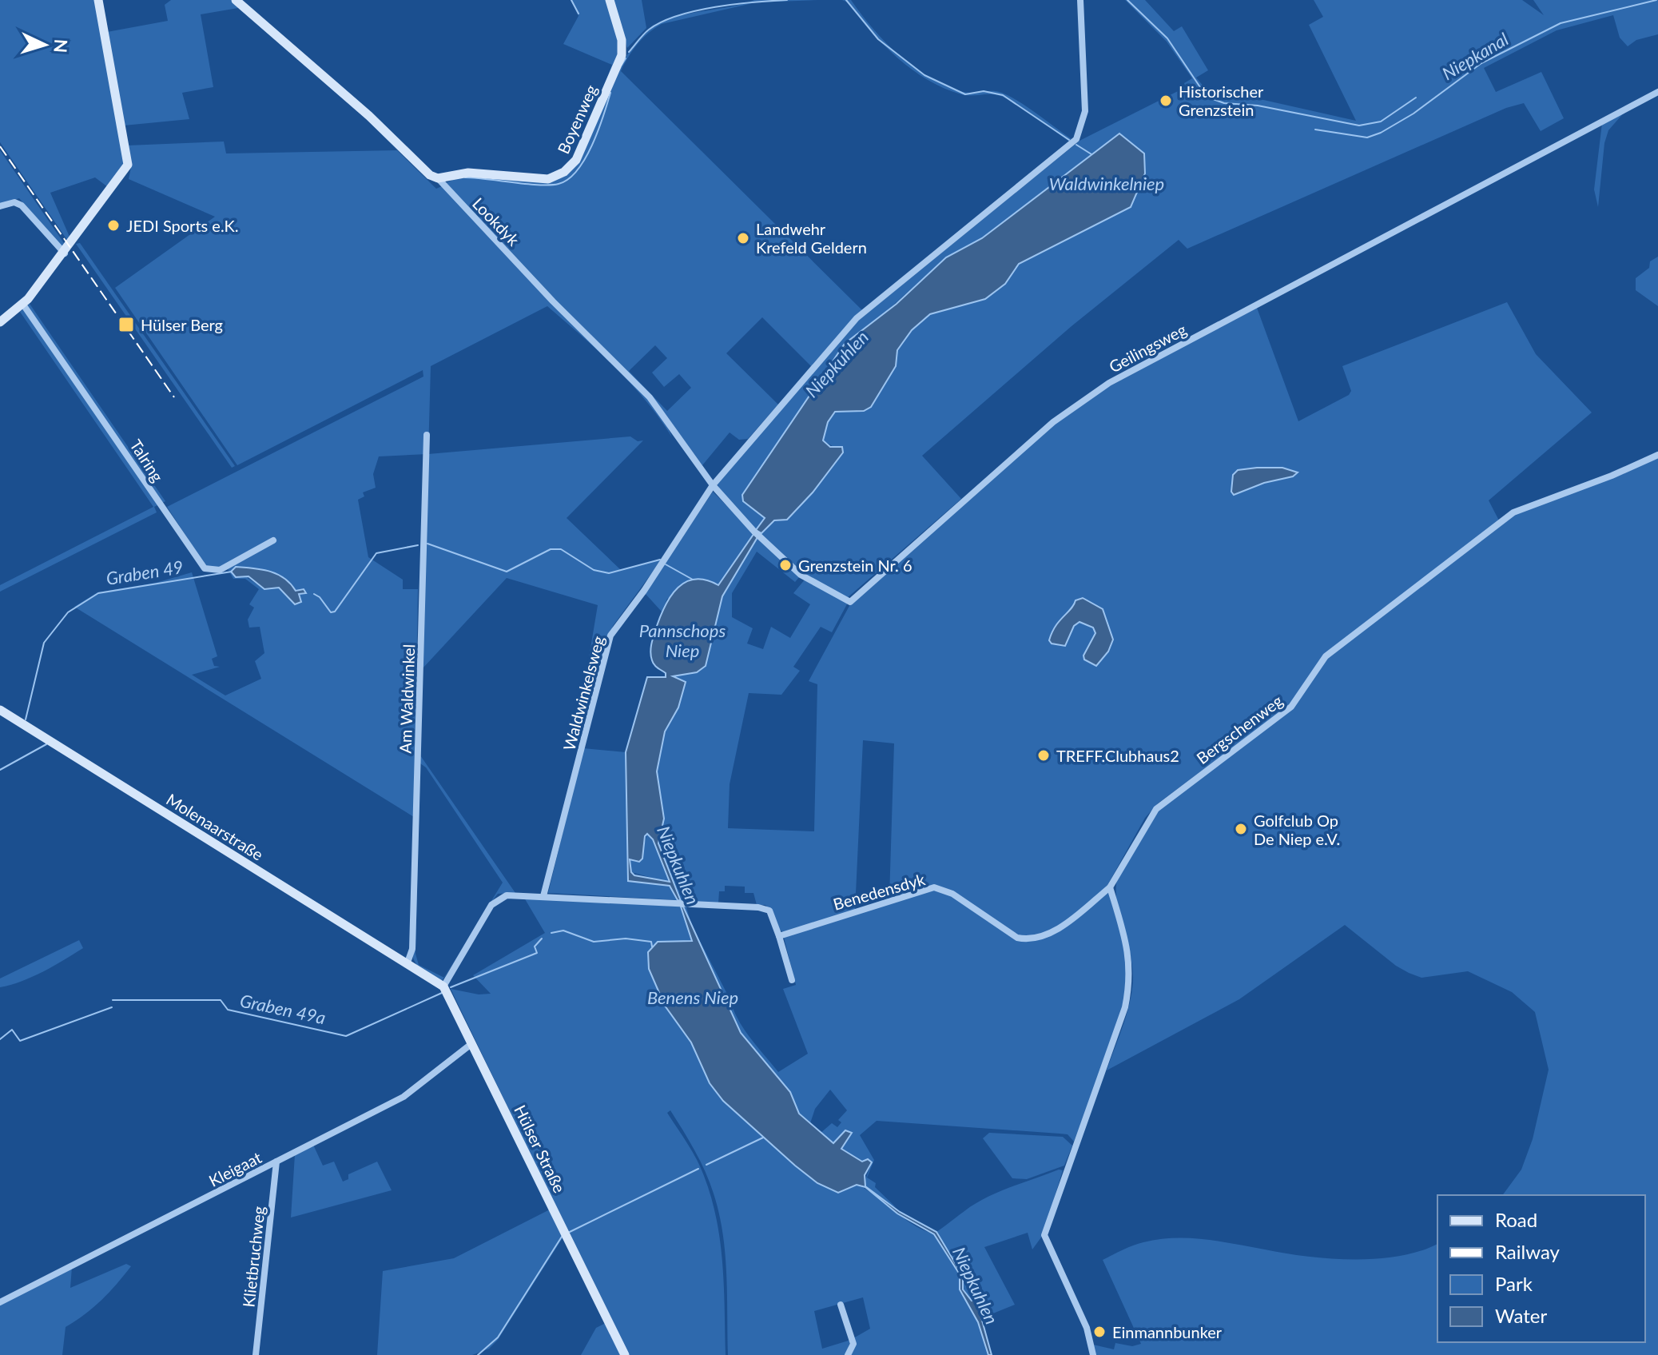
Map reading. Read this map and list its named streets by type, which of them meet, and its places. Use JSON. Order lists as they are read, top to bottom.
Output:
{
  "streets": {
    "street": [
      "Boyenweg",
      "Lookdyk",
      "Geilingsweg",
      "Talring",
      "Waldwinkelsweg",
      "Am Waldwinkel",
      "Bergschenweg",
      "Molenaarstraße",
      "Benedensdyk",
      "Hülser Straße",
      "Kleigaat",
      "Klietbruchweg"
    ]
  },
  "crossings": [
    ["Boyenweg", "Lookdyk"],
    ["Lookdyk", "Geilingsweg"],
    ["Lookdyk", "Waldwinkelsweg"],
    ["Geilingsweg", "Waldwinkelsweg"],
    ["Am Waldwinkel", "Molenaarstraße"],
    ["Am Waldwinkel", "Hülser Straße"],
    ["Bergschenweg", "Benedensdyk"],
    ["Molenaarstraße", "Hülser Straße"],
    ["Hülser Straße", "Kleigaat"],
    ["Kleigaat", "Klietbruchweg"]
  ],
  "water": [
    "Niepkanal",
    "Waldwinkelniep",
    "Niepkuhlen",
    "Graben 49",
    "Pannschops Niep",
    "Benens Niep",
    "Graben 49a"
  ],
  "places": {
    "other": [
      "Historischer Grenzstein",
      "JEDI Sports e.K.",
      "Landwehr Krefeld Geldern",
      "Grenzstein Nr. 6",
      "TREFF.Clubhaus2",
      "Golfclub Op De Niep e.V.",
      "Einmannbunker"
    ],
    "transit": ["Hülser Berg"]
  },
  "legend": [
    "Road",
    "Railway",
    "Park",
    "Water"
  ],
  "north": "right"
}
